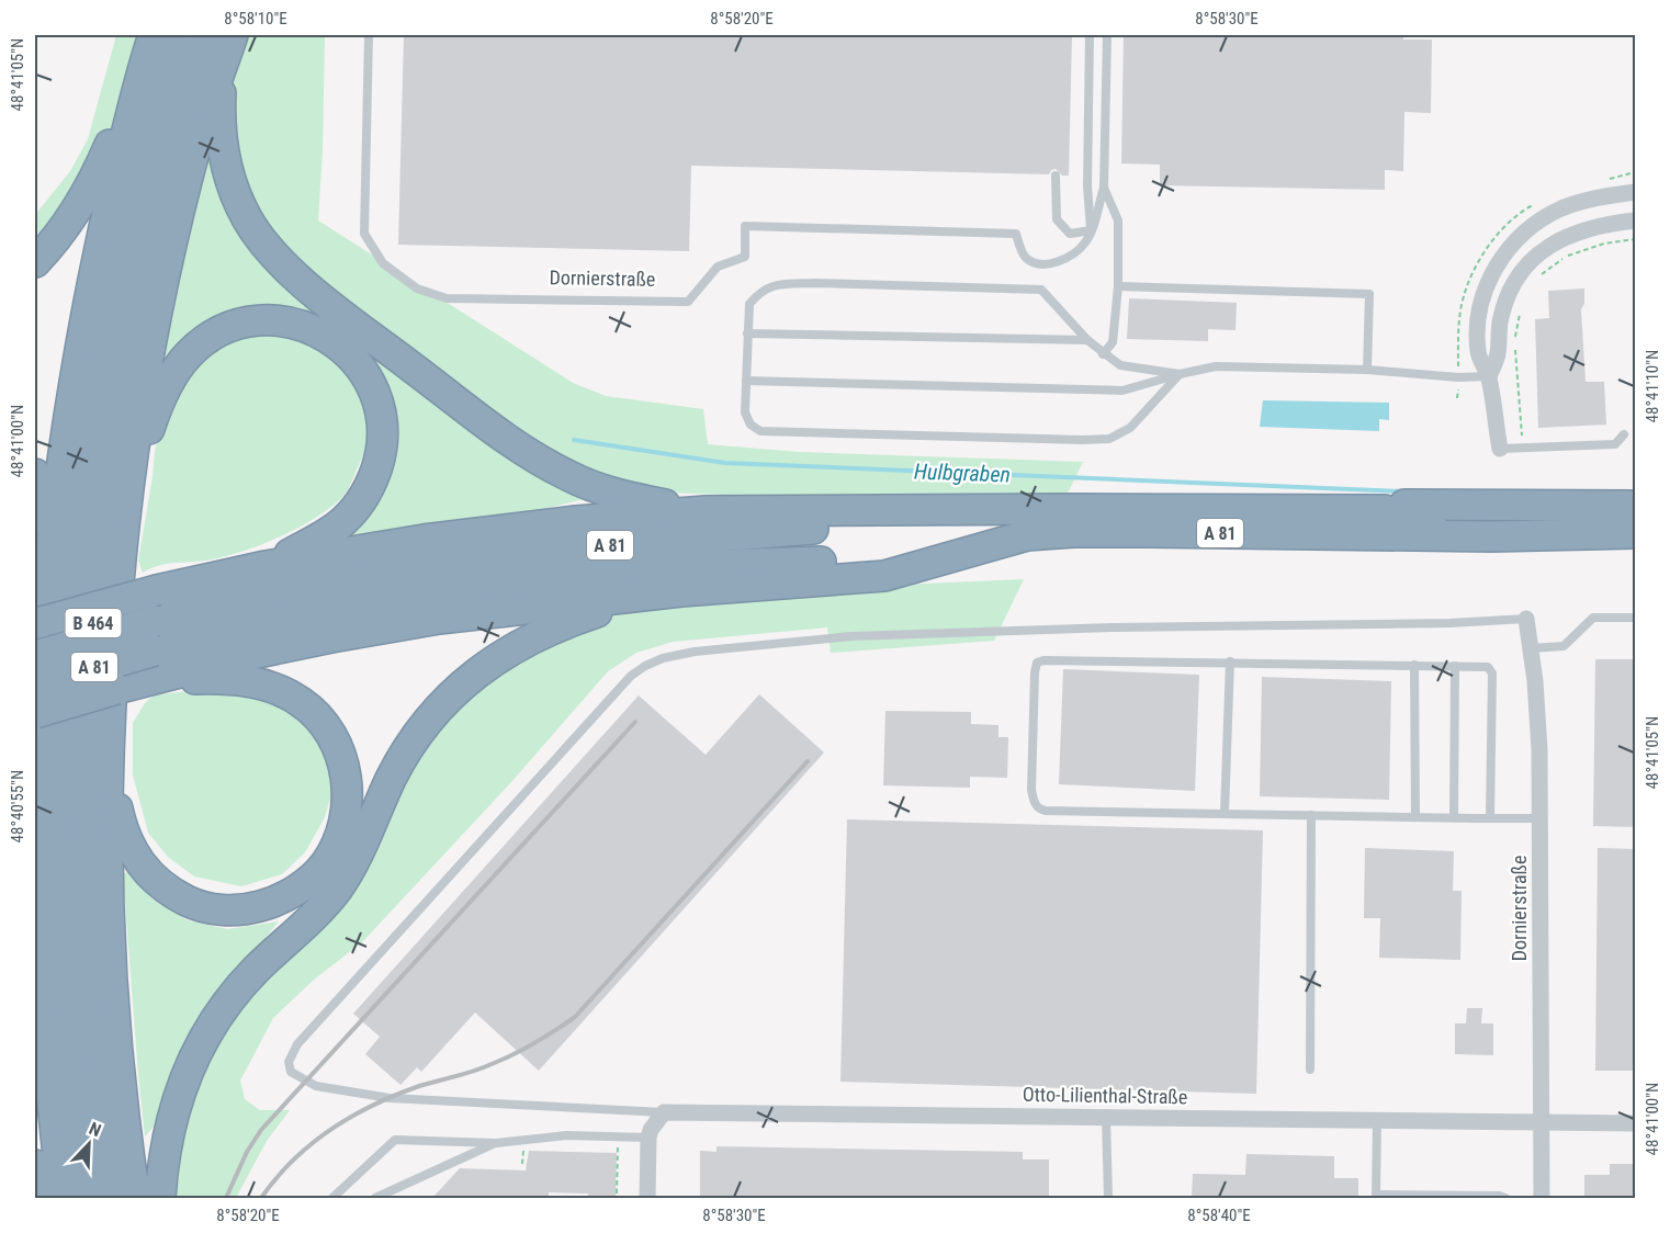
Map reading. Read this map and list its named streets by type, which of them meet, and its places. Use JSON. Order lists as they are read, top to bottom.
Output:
{
  "streets": {
    "highway": ["A 81", "B 464"],
    "street": ["Dornierstraße", "Otto-Lilienthal-Straße"]
  },
  "crossings": [
    ["Dornierstraße", "Otto-Lilienthal-Straße"]
  ],
  "water": ["Hulbgraben"],
  "north": "top right",
  "coordinates": [
    "8°58'10\"E",
    "8°58'20\"E",
    "8°58'30\"E",
    "48°41'05\"N",
    "48°41'10\"N",
    "48°41'00\"N",
    "48°40'55\"N",
    "8°58'40\"E"
  ]
}
